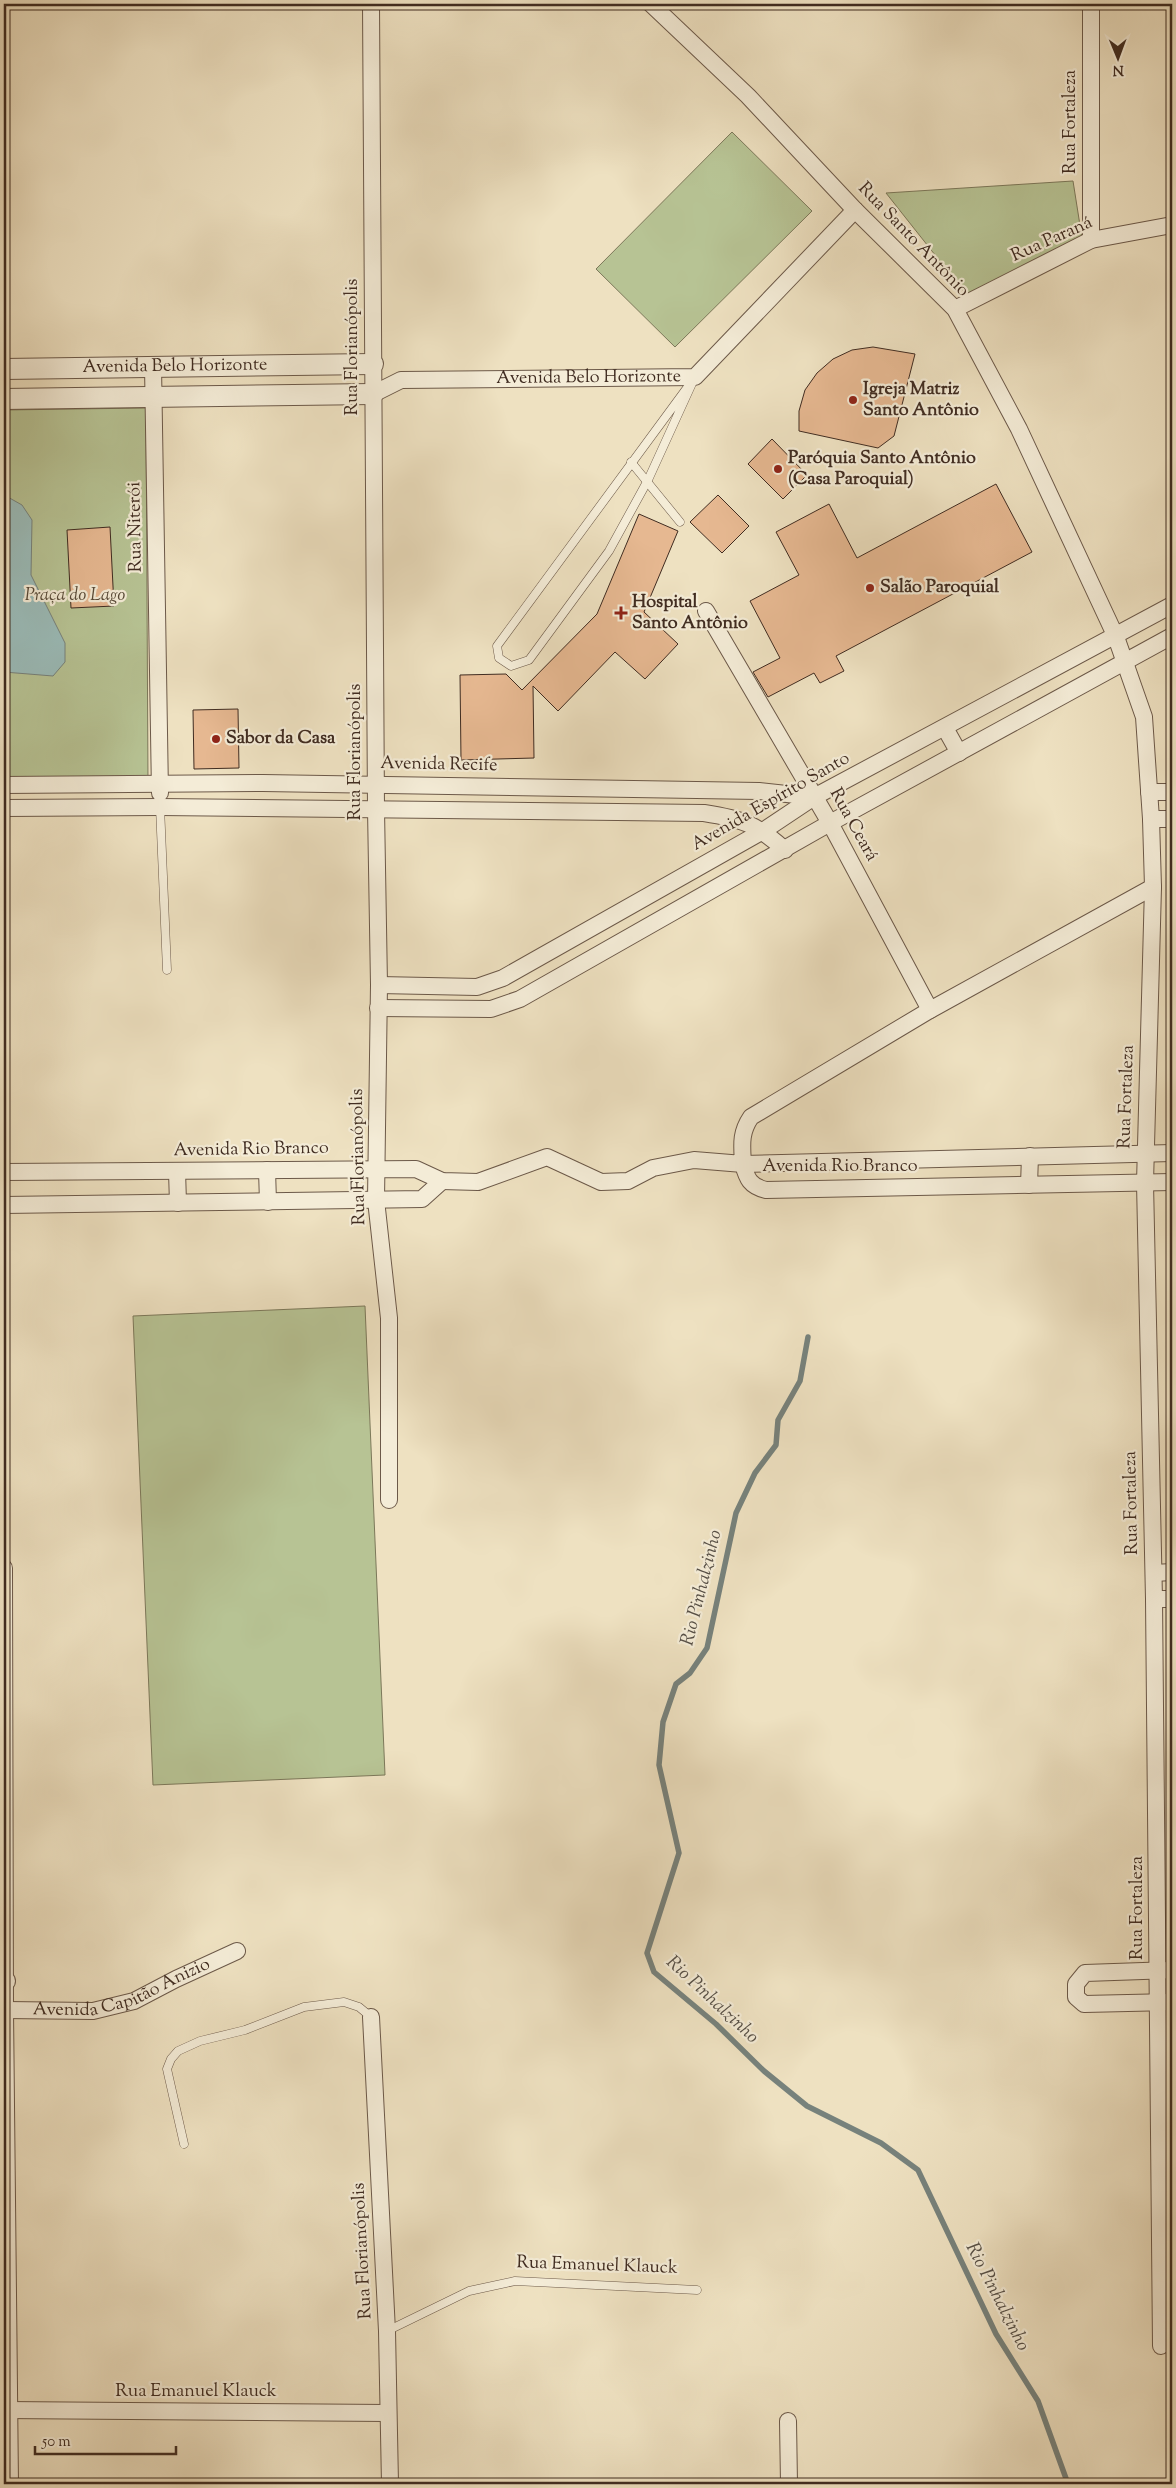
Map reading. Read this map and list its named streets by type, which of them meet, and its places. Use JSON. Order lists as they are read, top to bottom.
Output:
{
  "streets": {
    "street": [
      "Rua Fortaleza",
      "Rua Santo Antônio",
      "Rua Paraná",
      "Rua Florianópolis",
      "Avenida Belo Horizonte",
      "Rua Niterói",
      "Avenida Recife",
      "Avenida Espírito Santo",
      "Rua Ceará",
      "Avenida Rio Branco",
      "Avenida Capitão Anizio",
      "Rua Emanuel Klauck"
    ]
  },
  "crossings": [
    ["Rua Fortaleza", "Rua Santo Antônio"],
    ["Rua Fortaleza", "Rua Paraná"],
    ["Rua Fortaleza", "Avenida Rio Branco"],
    ["Rua Santo Antônio", "Rua Paraná"],
    ["Rua Santo Antônio", "Avenida Belo Horizonte"],
    ["Rua Santo Antônio", "Avenida Espírito Santo"],
    ["Rua Florianópolis", "Avenida Belo Horizonte"],
    ["Rua Florianópolis", "Avenida Recife"],
    ["Rua Florianópolis", "Avenida Espírito Santo"],
    ["Rua Florianópolis", "Avenida Rio Branco"],
    ["Rua Florianópolis", "Rua Emanuel Klauck"],
    ["Avenida Belo Horizonte", "Rua Niterói"],
    ["Rua Niterói", "Avenida Recife"],
    ["Avenida Recife", "Avenida Espírito Santo"],
    ["Avenida Recife", "Rua Ceará"],
    ["Avenida Espírito Santo", "Rua Ceará"]
  ],
  "water": ["Rio Pinhalzinho"],
  "parks": ["Praça do Lago"],
  "places": {
    "other": [
      "Igreja Matriz Santo Antônio",
      "Paróquia Santo Antônio (Casa Paroquial)",
      "Salão Paroquial",
      "Sabor da Casa"
    ],
    "health": ["Hospital Santo Antônio"]
  },
  "scale_bar": "50 m",
  "north": "bottom"
}
